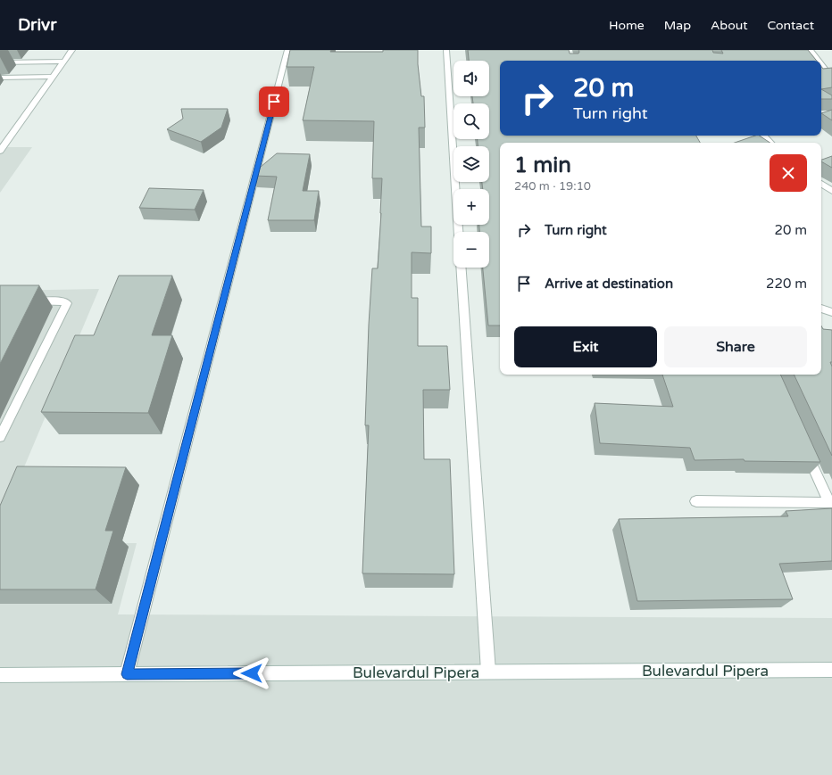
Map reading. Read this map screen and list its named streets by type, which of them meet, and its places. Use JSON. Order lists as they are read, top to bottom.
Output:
{
  "streets": {
    "street": ["Bulevardul Pipera"]
  },
  "page": {
    "header": "Drivr",
    "nav": [
      "Home",
      "Map",
      "About",
      "Contact"
    ],
    "map_buttons": ["+", "−"],
    "turn": ["20 m", "Turn right"],
    "heading": ["1 min", "240 m · 19:10"],
    "list": [
      {
        "name": "Turn right",
        "value": "20 m"
      },
      {
        "name": "Arrive at destination",
        "value": "220 m"
      }
    ],
    "buttons": ["Exit", "Share"]
  }
}
